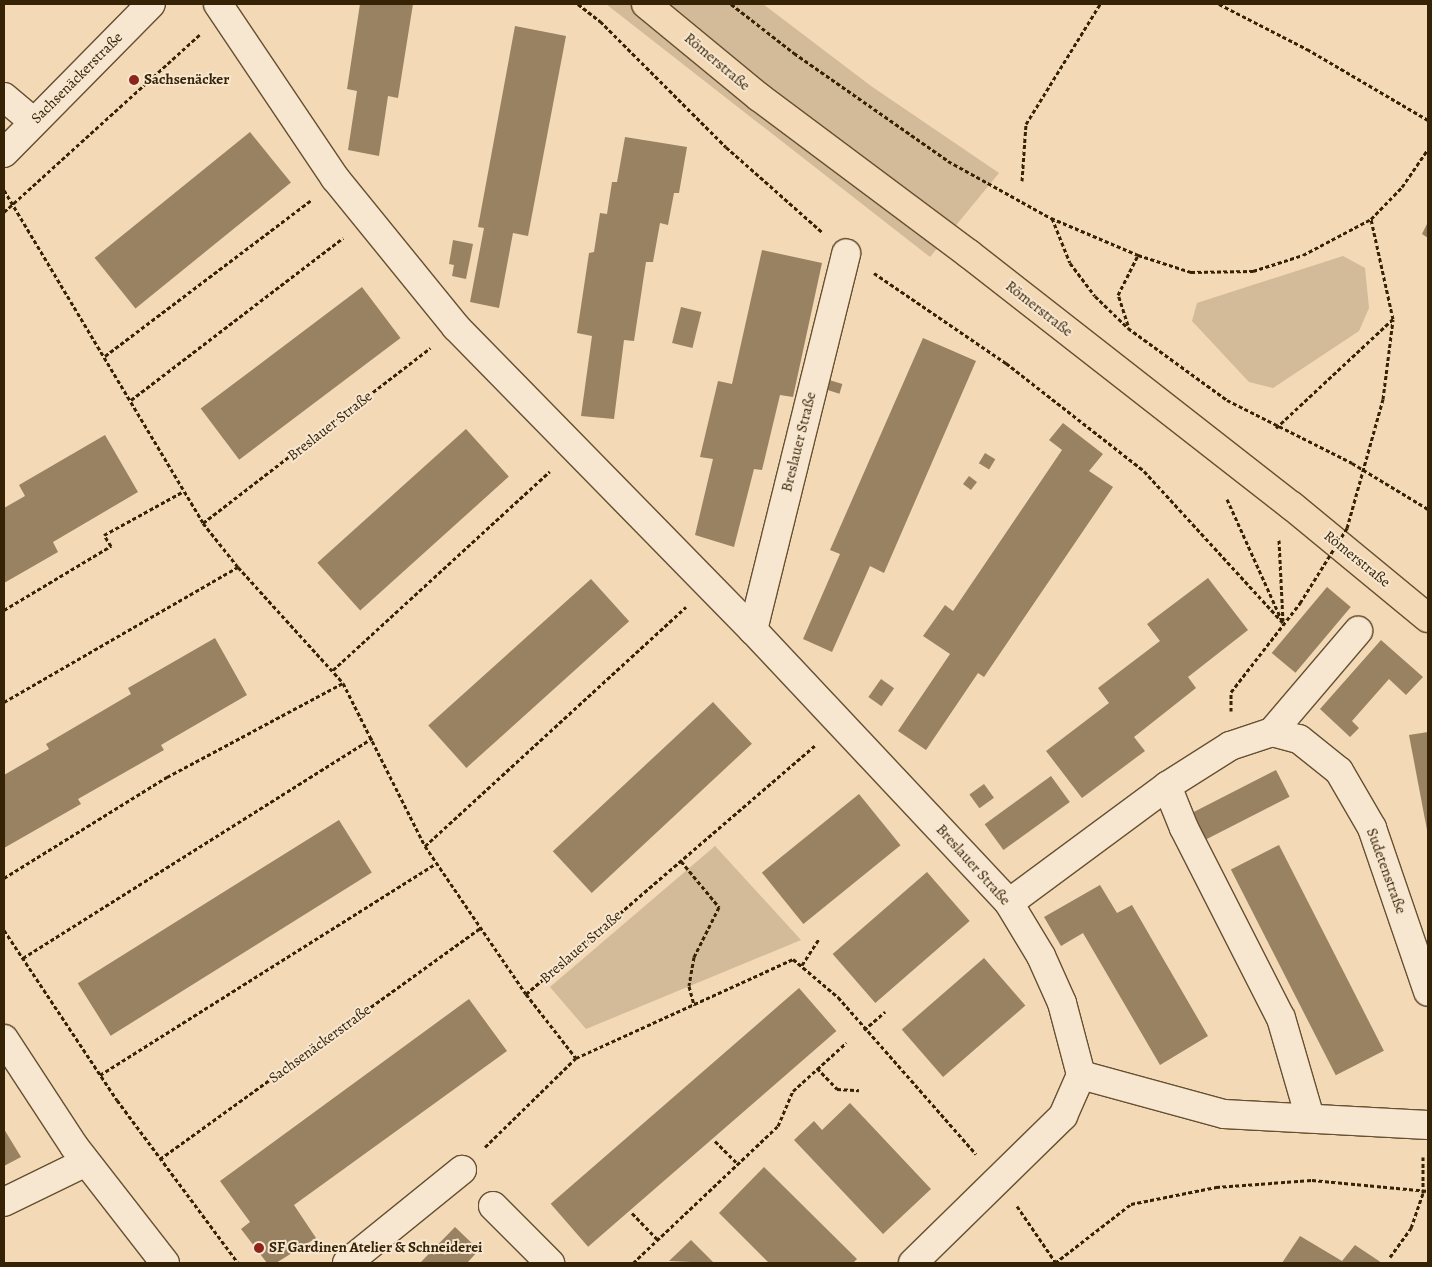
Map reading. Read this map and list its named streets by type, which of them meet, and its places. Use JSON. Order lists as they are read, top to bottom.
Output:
{
  "streets": {
    "main road": ["Römerstraße"],
    "street": ["Sachsenäckerstraße", "Breslauer Straße", "Sudetenstraße"]
  },
  "places": ["Sachsenäcker", "SF Gardinen Atelier & Schneiderei"]
}
